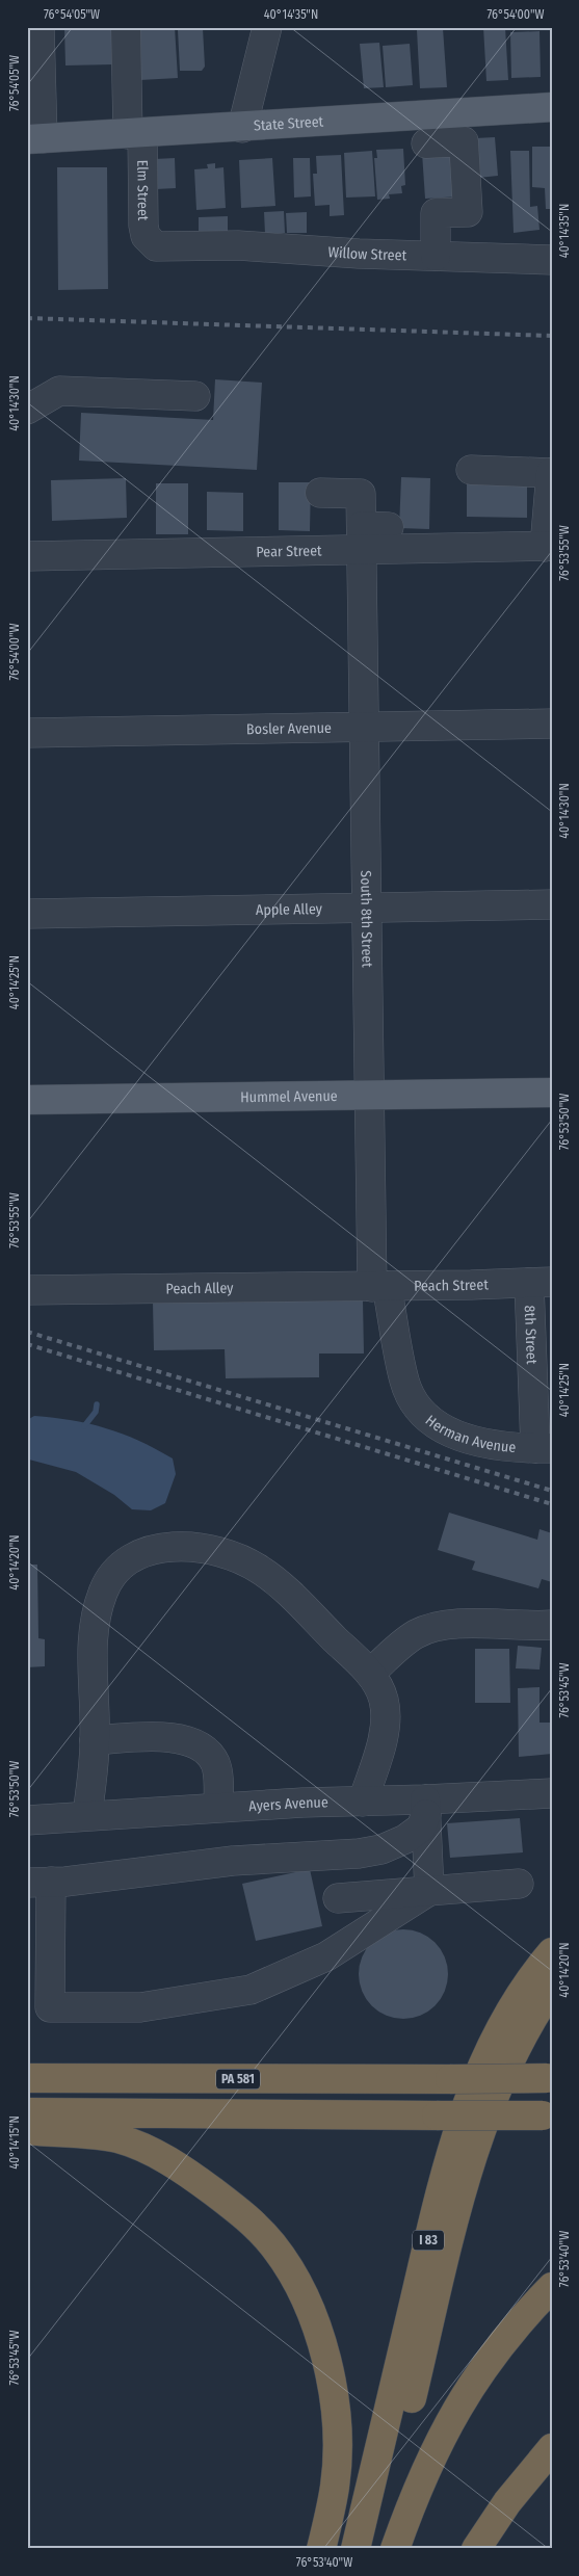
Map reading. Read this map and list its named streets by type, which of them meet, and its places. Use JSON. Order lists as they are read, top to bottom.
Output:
{
  "streets": {
    "highway": ["PA 581", "I 83"],
    "main road": ["State Street", "Hummel Avenue"],
    "street": [
      "Elm Street",
      "Willow Street",
      "Pear Street",
      "Bosler Avenue",
      "Apple Alley",
      "South 8th Street",
      "Peach Street",
      "Peach Alley",
      "8th Street",
      "Herman Avenue",
      "Ayers Avenue"
    ]
  },
  "crossings": [
    ["State Street", "Elm Street"],
    ["Elm Street", "Willow Street"],
    ["Pear Street", "South 8th Street"],
    ["Bosler Avenue", "South 8th Street"],
    ["Apple Alley", "South 8th Street"],
    ["South 8th Street", "Hummel Avenue"],
    ["South 8th Street", "Peach Street"],
    ["South 8th Street", "Peach Alley"],
    ["South 8th Street", "Herman Avenue"],
    ["Peach Street", "Peach Alley"],
    ["Peach Street", "8th Street"],
    ["8th Street", "Herman Avenue"]
  ],
  "coordinates": [
    "76°54'05\"W",
    "40°14'35\"N",
    "76°54'00\"W",
    "40°14'30\"N",
    "76°53'55\"W",
    "40°14'25\"N",
    "76°53'50\"W",
    "40°14'20\"N",
    "76°53'45\"W",
    "40°14'15\"N",
    "76°53'40\"W"
  ]
}
